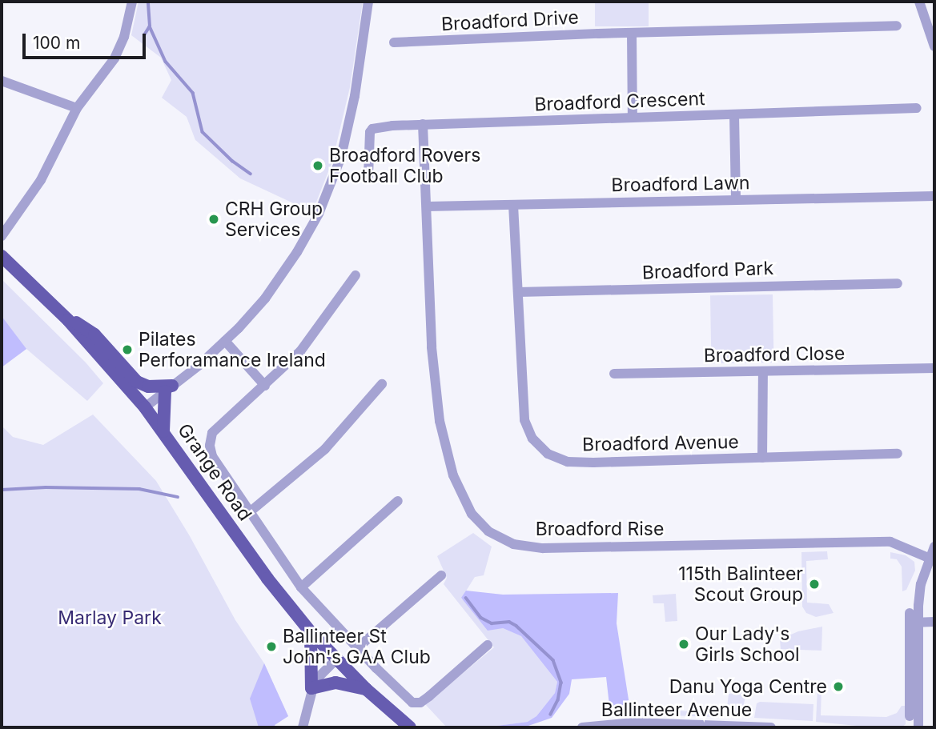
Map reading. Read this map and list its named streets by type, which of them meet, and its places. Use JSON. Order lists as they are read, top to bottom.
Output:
{
  "streets": {
    "main road": ["Grange Road"],
    "street": [
      "Broadford Drive",
      "Broadford Crescent",
      "Broadford Lawn",
      "Broadford Park",
      "Broadford Close",
      "Broadford Avenue",
      "Broadford Rise",
      "Ballinteer Avenue"
    ]
  },
  "crossings": [
    ["Broadford Crescent", "Broadford Rise"],
    ["Broadford Lawn", "Broadford Avenue"],
    ["Broadford Lawn", "Broadford Rise"],
    ["Broadford Park", "Broadford Avenue"]
  ],
  "parks": ["Marlay Park"],
  "places": [
    "Broadford Rovers Football Club",
    "CRH Group Services",
    "Pilates Perforamance Ireland",
    "115th Balinteer Scout Group",
    "Our Lady's Girls School",
    "Ballinteer St John's GAA Club",
    "Danu Yoga Centre"
  ],
  "scale_bar": "100 m"
}
